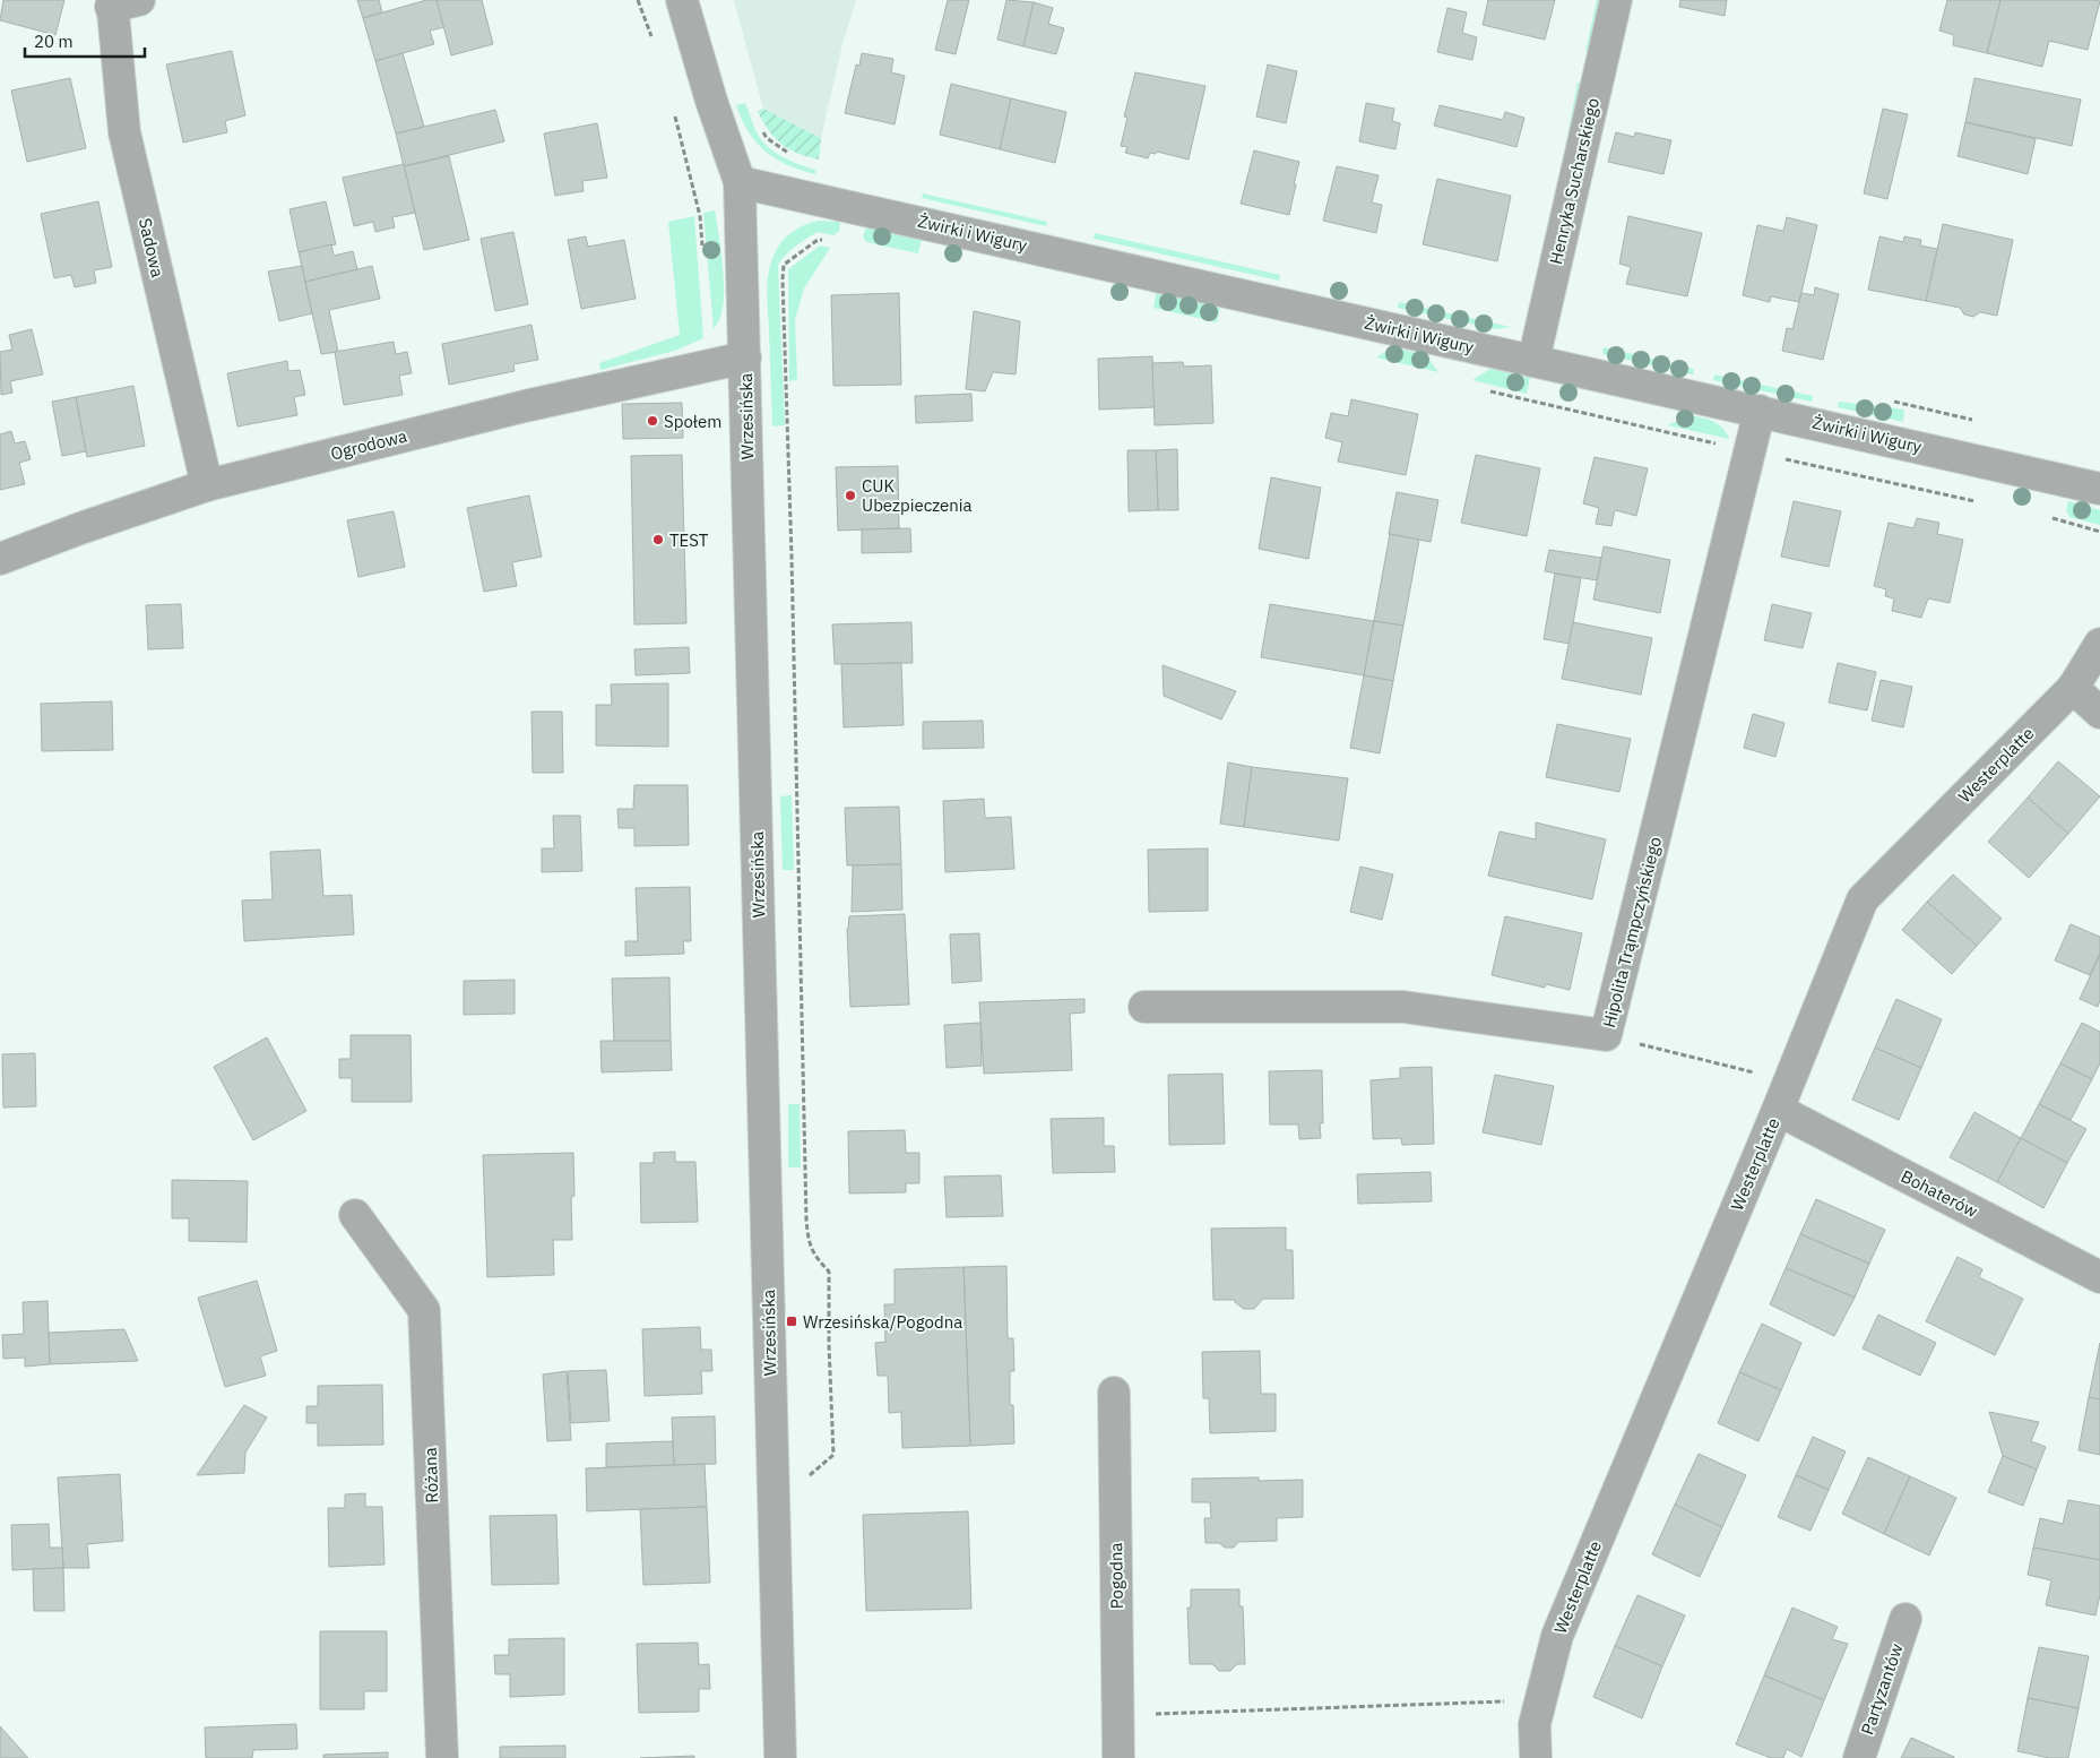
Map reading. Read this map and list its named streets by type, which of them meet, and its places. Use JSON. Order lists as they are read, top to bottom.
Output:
{
  "streets": {
    "street": [
      "Henryka Sucharskiego",
      "Żwirki i Wigury",
      "Sadowa",
      "Wrzesińska",
      "Ogrodowa",
      "Westerplatte",
      "Hipolita Trąmpczyńskiego",
      "Bohaterów",
      "Różana",
      "Pogodna",
      "Partyzantów"
    ]
  },
  "crossings": [
    ["Henryka Sucharskiego", "Żwirki i Wigury"],
    ["Żwirki i Wigury", "Wrzesińska"],
    ["Żwirki i Wigury", "Hipolita Trąmpczyńskiego"],
    ["Sadowa", "Ogrodowa"],
    ["Wrzesińska", "Ogrodowa"],
    ["Westerplatte", "Bohaterów"]
  ],
  "places": {
    "other": ["Społem", "CUK Ubezpieczenia", "TEST"],
    "transit": ["Wrzesińska/Pogodna"]
  },
  "scale_bar": "20 m"
}
